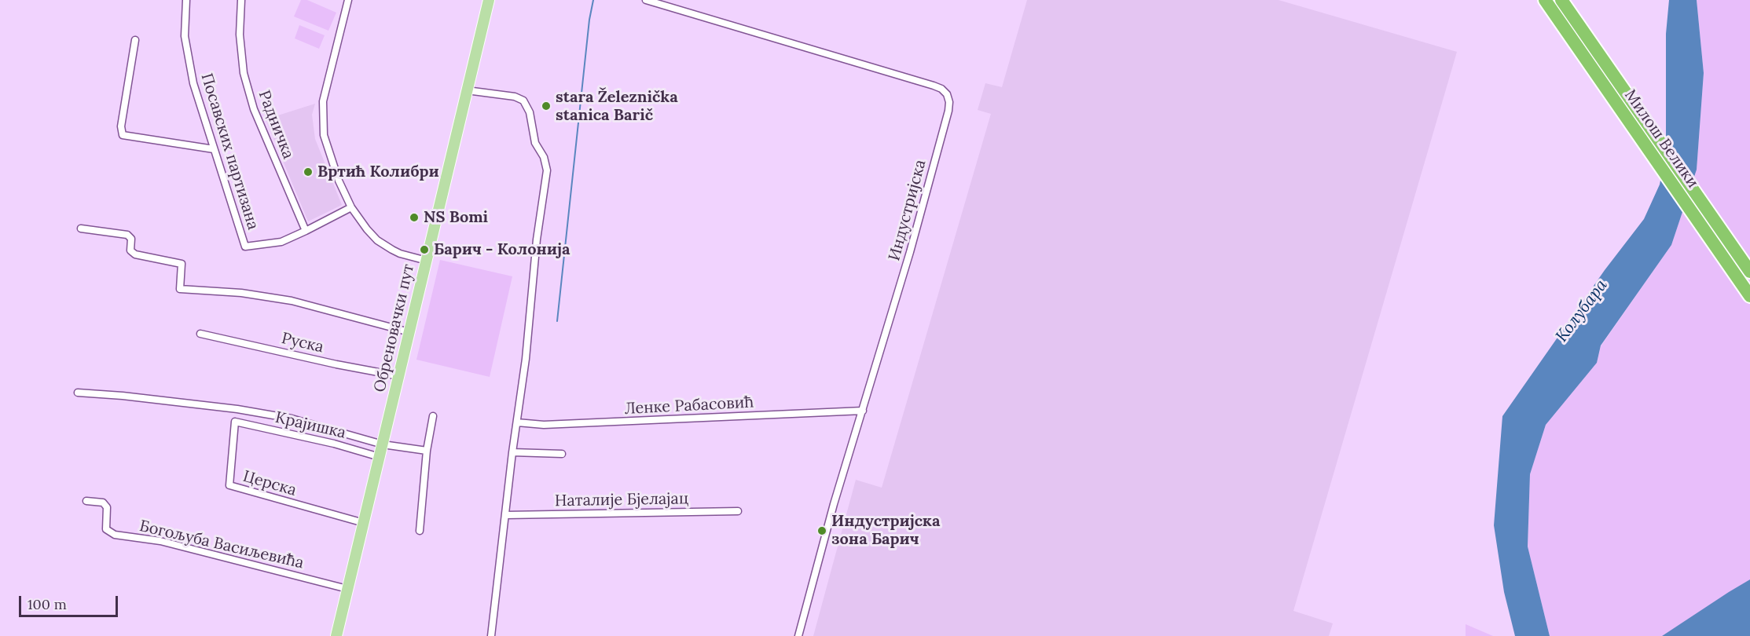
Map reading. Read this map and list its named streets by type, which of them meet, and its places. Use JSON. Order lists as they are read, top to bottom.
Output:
{
  "streets": {
    "highway": ["Милош Велики"],
    "main road": ["Обреновачки пут"],
    "street": [
      "Радничка",
      "Посавских партизана",
      "Индустријска",
      "Руска",
      "Ленке Рабасовић",
      "Крајишка",
      "Церска",
      "Наталије Бјелајац",
      "Богољуба Васиљевића"
    ]
  },
  "crossings": [
    ["Радничка", "Посавских партизана"],
    ["Индустријска", "Ленке Рабасовић"],
    ["Обреновачки пут", "Руска"],
    ["Обреновачки пут", "Крајишка"],
    ["Обреновачки пут", "Церска"],
    ["Обреновачки пут", "Богољуба Васиљевића"],
    ["Крајишка", "Церска"]
  ],
  "water": ["Колубара"],
  "places": [
    "stara Železnička stanica Barič",
    "Вртић Колибри",
    "NS Bomi",
    "Барич - Колонија",
    "Индустријска зона Барич"
  ],
  "scale_bar": "100 m"
}
